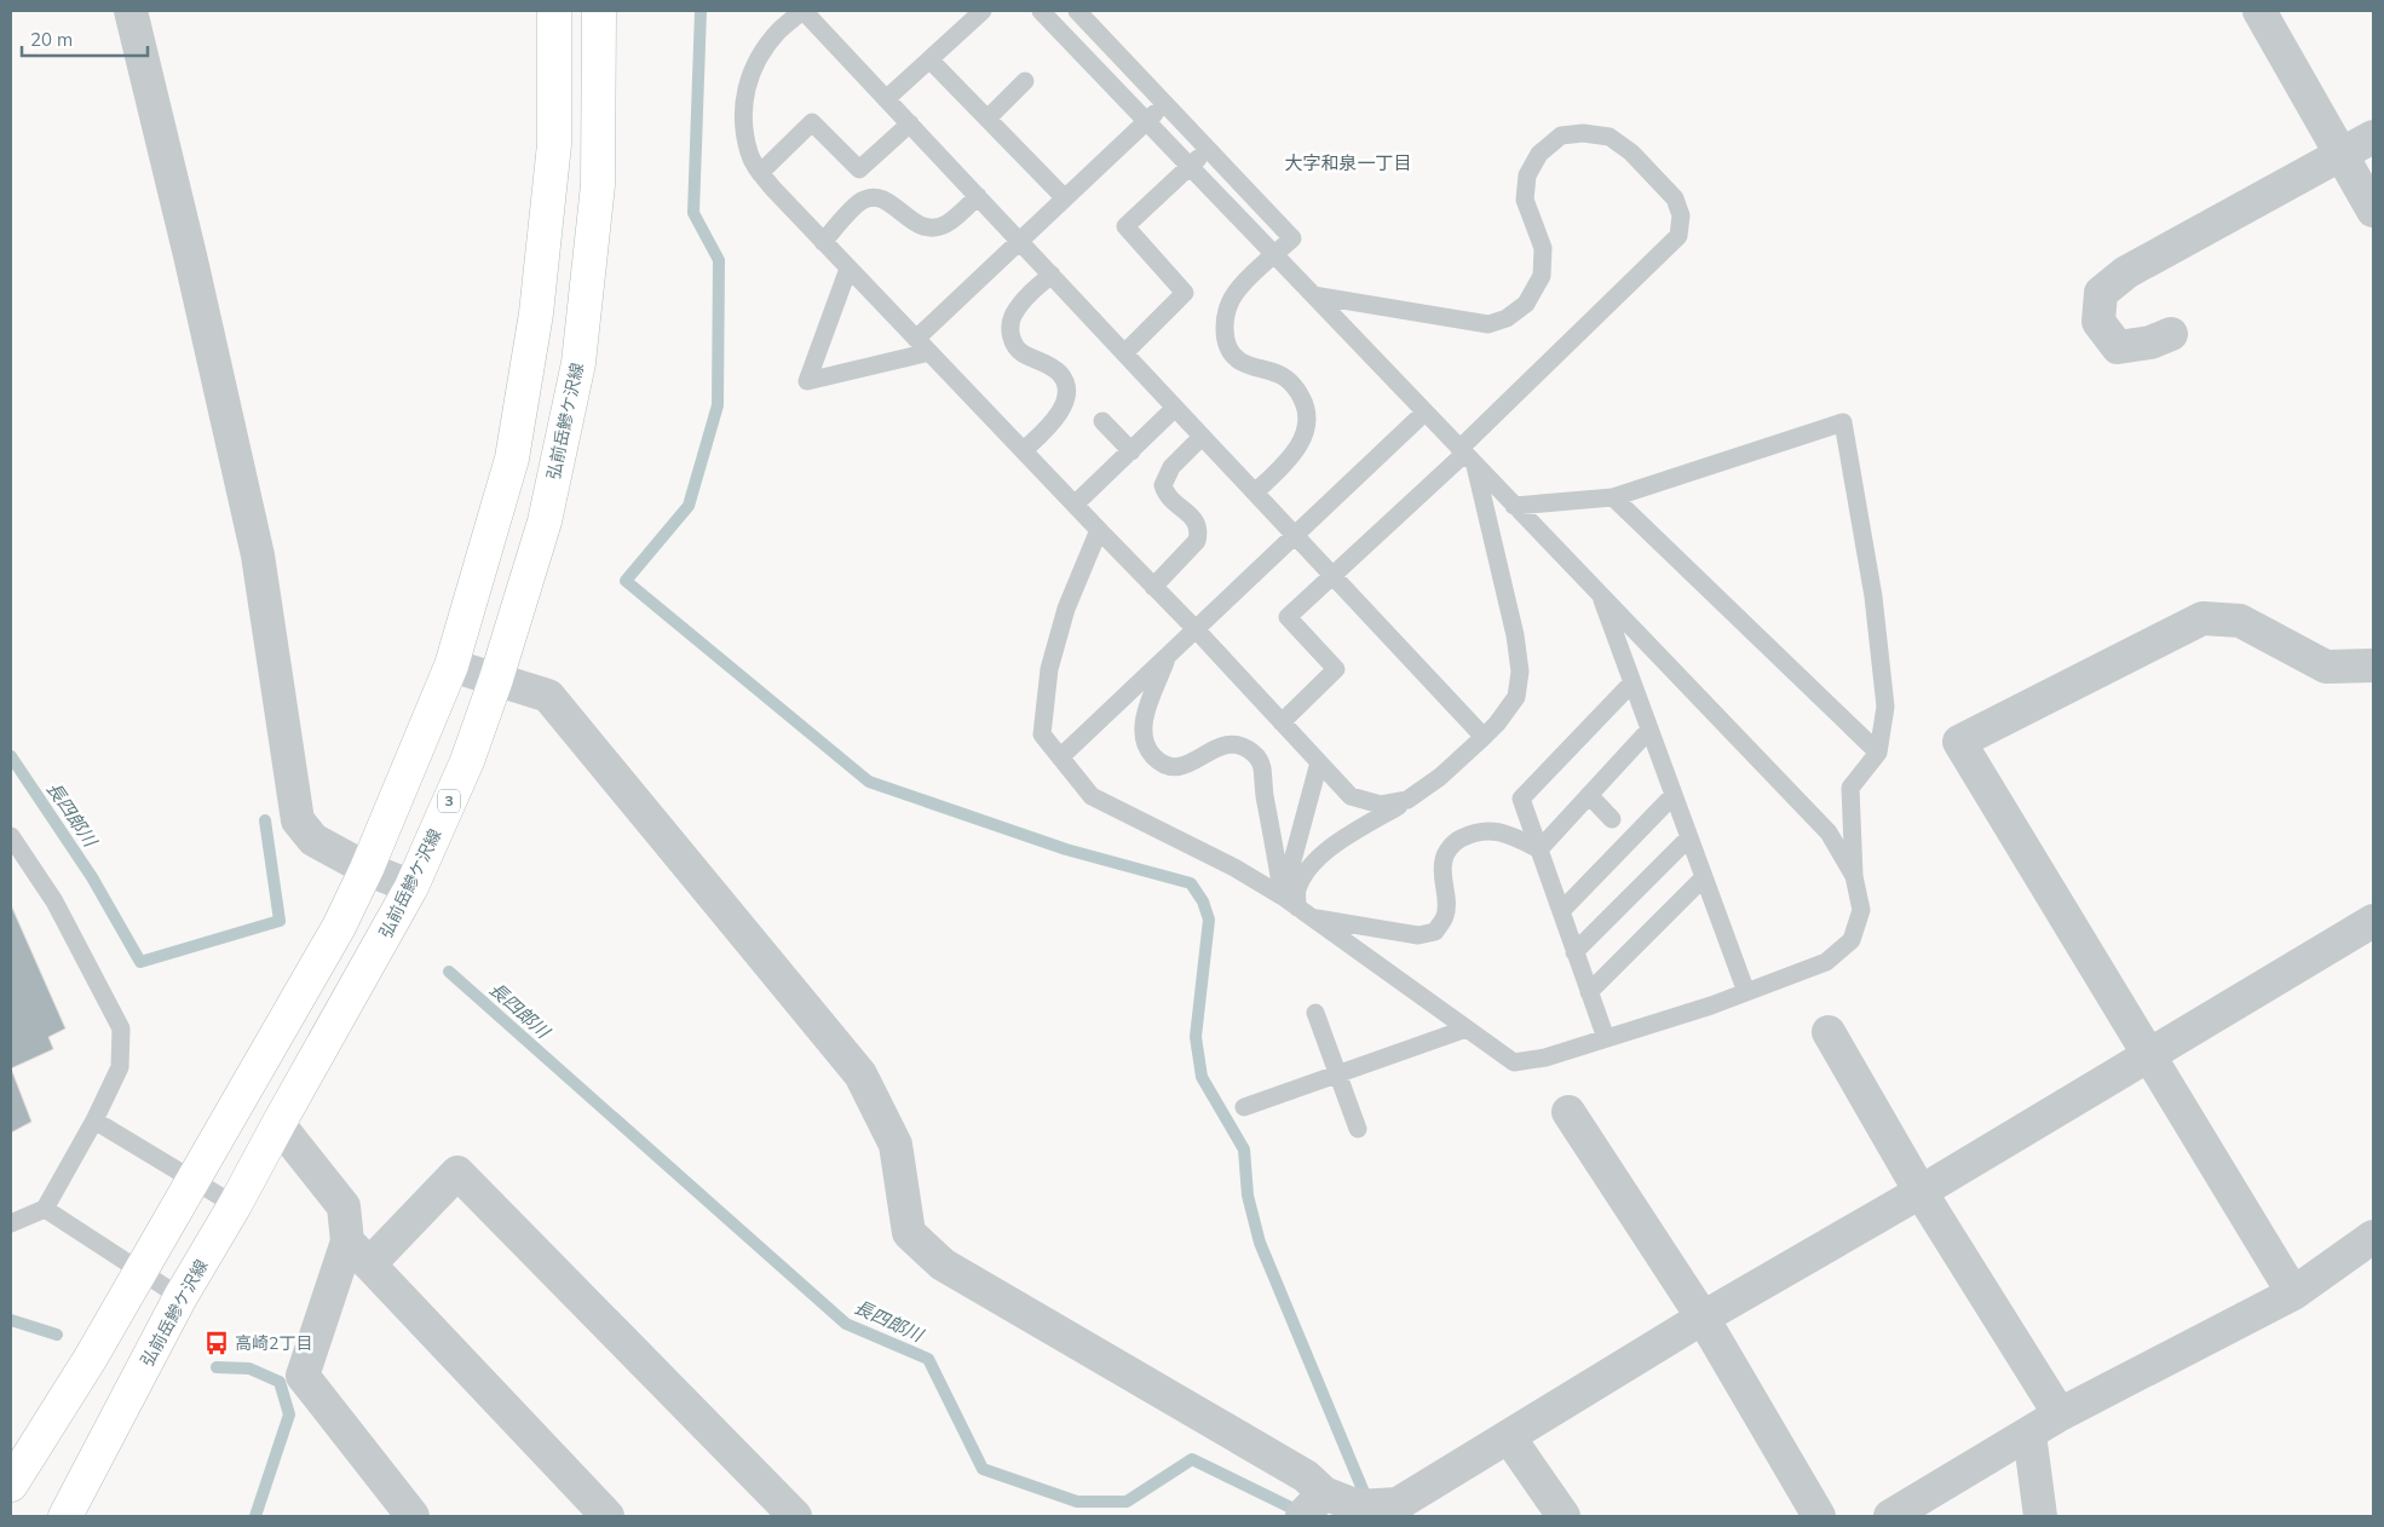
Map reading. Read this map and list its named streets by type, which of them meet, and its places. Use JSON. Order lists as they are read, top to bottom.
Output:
{
  "streets": {
    "main road": ["弘前岳鰺ケ沢線", "3"]
  },
  "districts": ["大字和泉一丁目"],
  "water": ["長四郎川"],
  "places": {
    "bus stop": ["高崎2丁目"]
  },
  "scale_bar": "20 m"
}
